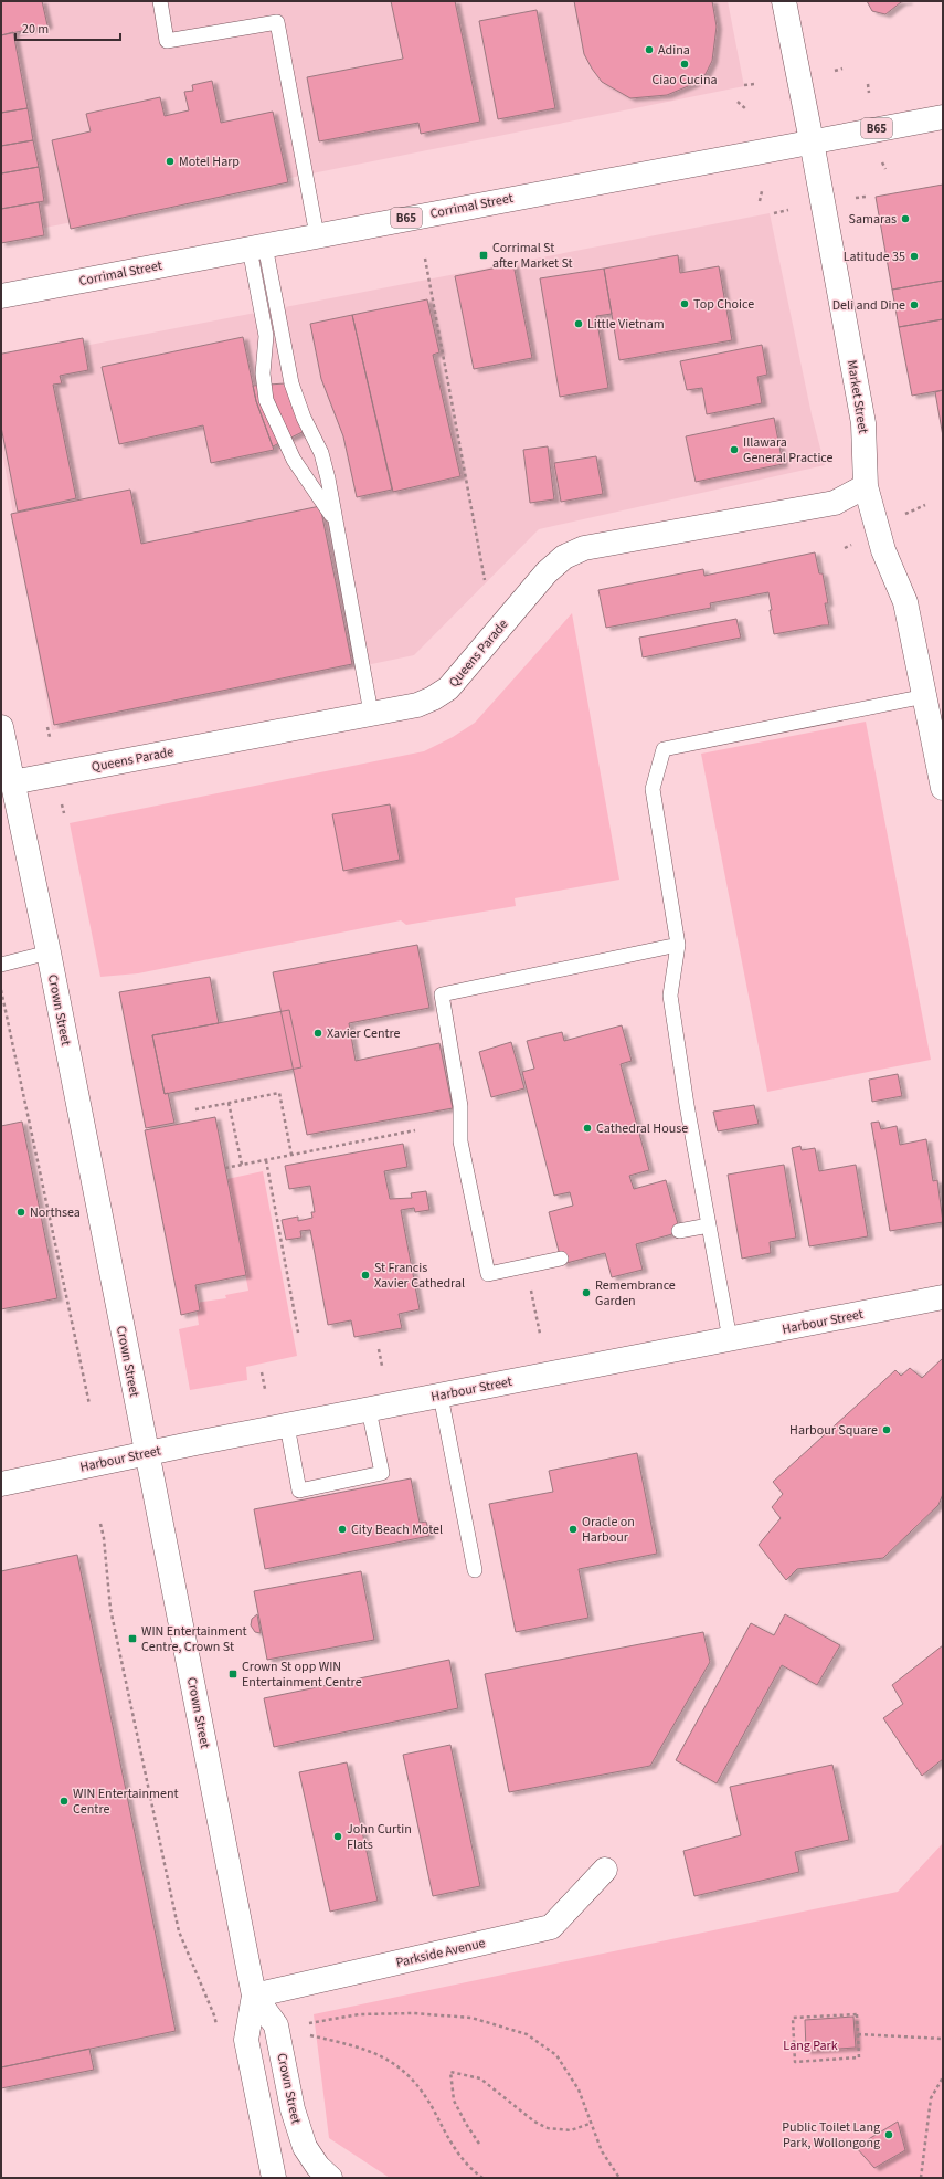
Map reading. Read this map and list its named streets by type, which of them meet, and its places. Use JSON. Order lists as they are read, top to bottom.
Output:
{
  "streets": {
    "street": [
      "B65",
      "Corrimal Street",
      "Market Street",
      "Queens Parade",
      "Crown Street",
      "Harbour Street",
      "Parkside Avenue"
    ]
  },
  "crossings": [
    ["Corrimal Street", "Market Street"],
    ["Market Street", "Queens Parade"],
    ["Queens Parade", "Crown Street"],
    ["Crown Street", "Harbour Street"],
    ["Crown Street", "Parkside Avenue"]
  ],
  "parks": ["Lang Park"],
  "places": {
    "other": [
      "Adina",
      "Ciao Cucina",
      "Motel Harp",
      "Samaras",
      "Latitude 35",
      "Top Choice",
      "Deli and Dine",
      "Little Vietnam",
      "Illawara General Practice",
      "Xavier Centre",
      "Cathedral House",
      "Northsea",
      "St Francis Xavier Cathedral",
      "Remembrance Garden",
      "Harbour Square",
      "City Beach Motel",
      "Oracle on Harbour",
      "WIN Entertainment Centre",
      "John Curtin Flats",
      "Public Toilet Lang Park, Wollongong"
    ],
    "transit": ["Corrimal St after Market St", "WIN Entertainment Centre, Crown St", "Crown St opp WIN Entertainment Centre"]
  },
  "scale_bar": "20 m"
}
